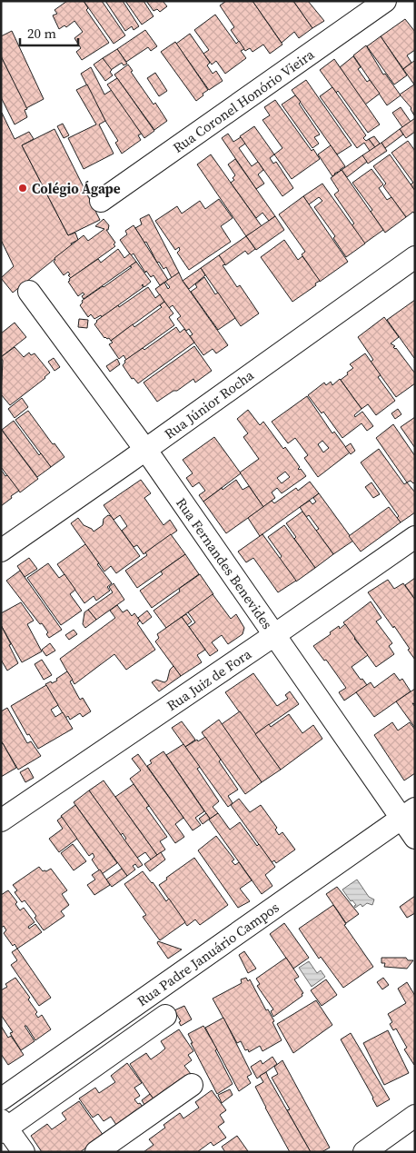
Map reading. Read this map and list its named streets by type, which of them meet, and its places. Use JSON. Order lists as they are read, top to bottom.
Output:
{
  "streets": {
    "street": [
      "Rua Coronel Honório Vieira",
      "Rua Júnior Rocha",
      "Rua Fernandes Benevides",
      "Rua Juiz de Fora",
      "Rua Padre Januário Campos"
    ]
  },
  "crossings": [
    ["Rua Júnior Rocha", "Rua Fernandes Benevides"],
    ["Rua Fernandes Benevides", "Rua Juiz de Fora"],
    ["Rua Fernandes Benevides", "Rua Padre Januário Campos"]
  ],
  "places": ["Colégio Ágape"],
  "scale_bar": "20 m"
}
